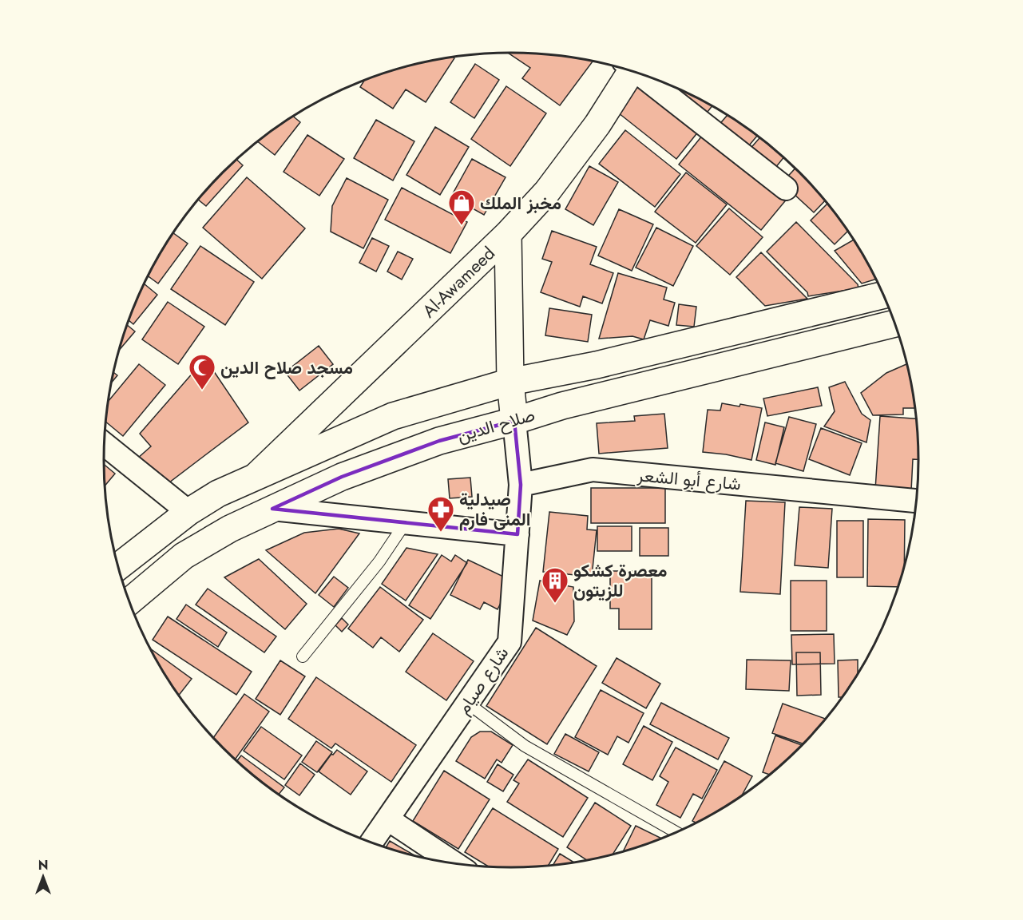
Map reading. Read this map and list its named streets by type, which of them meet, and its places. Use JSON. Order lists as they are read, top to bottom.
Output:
{
  "streets": {
    "main road": ["Al-Awameed", "صلاح الدين"],
    "street": ["شارع أبو الشعر", "شارع صيام"]
  },
  "crossings": [
    ["Al-Awameed", "صلاح الدين"],
    ["شارع أبو الشعر", "شارع صيام"]
  ],
  "places": {
    "shop": ["مخبز الملك"],
    "mosque": ["مسجد صلاح الدين"],
    "pharmacy": ["صيدلية المنى فارم"],
    "building": ["معصرة كشكو للزيتون"]
  },
  "north": "top"
}
